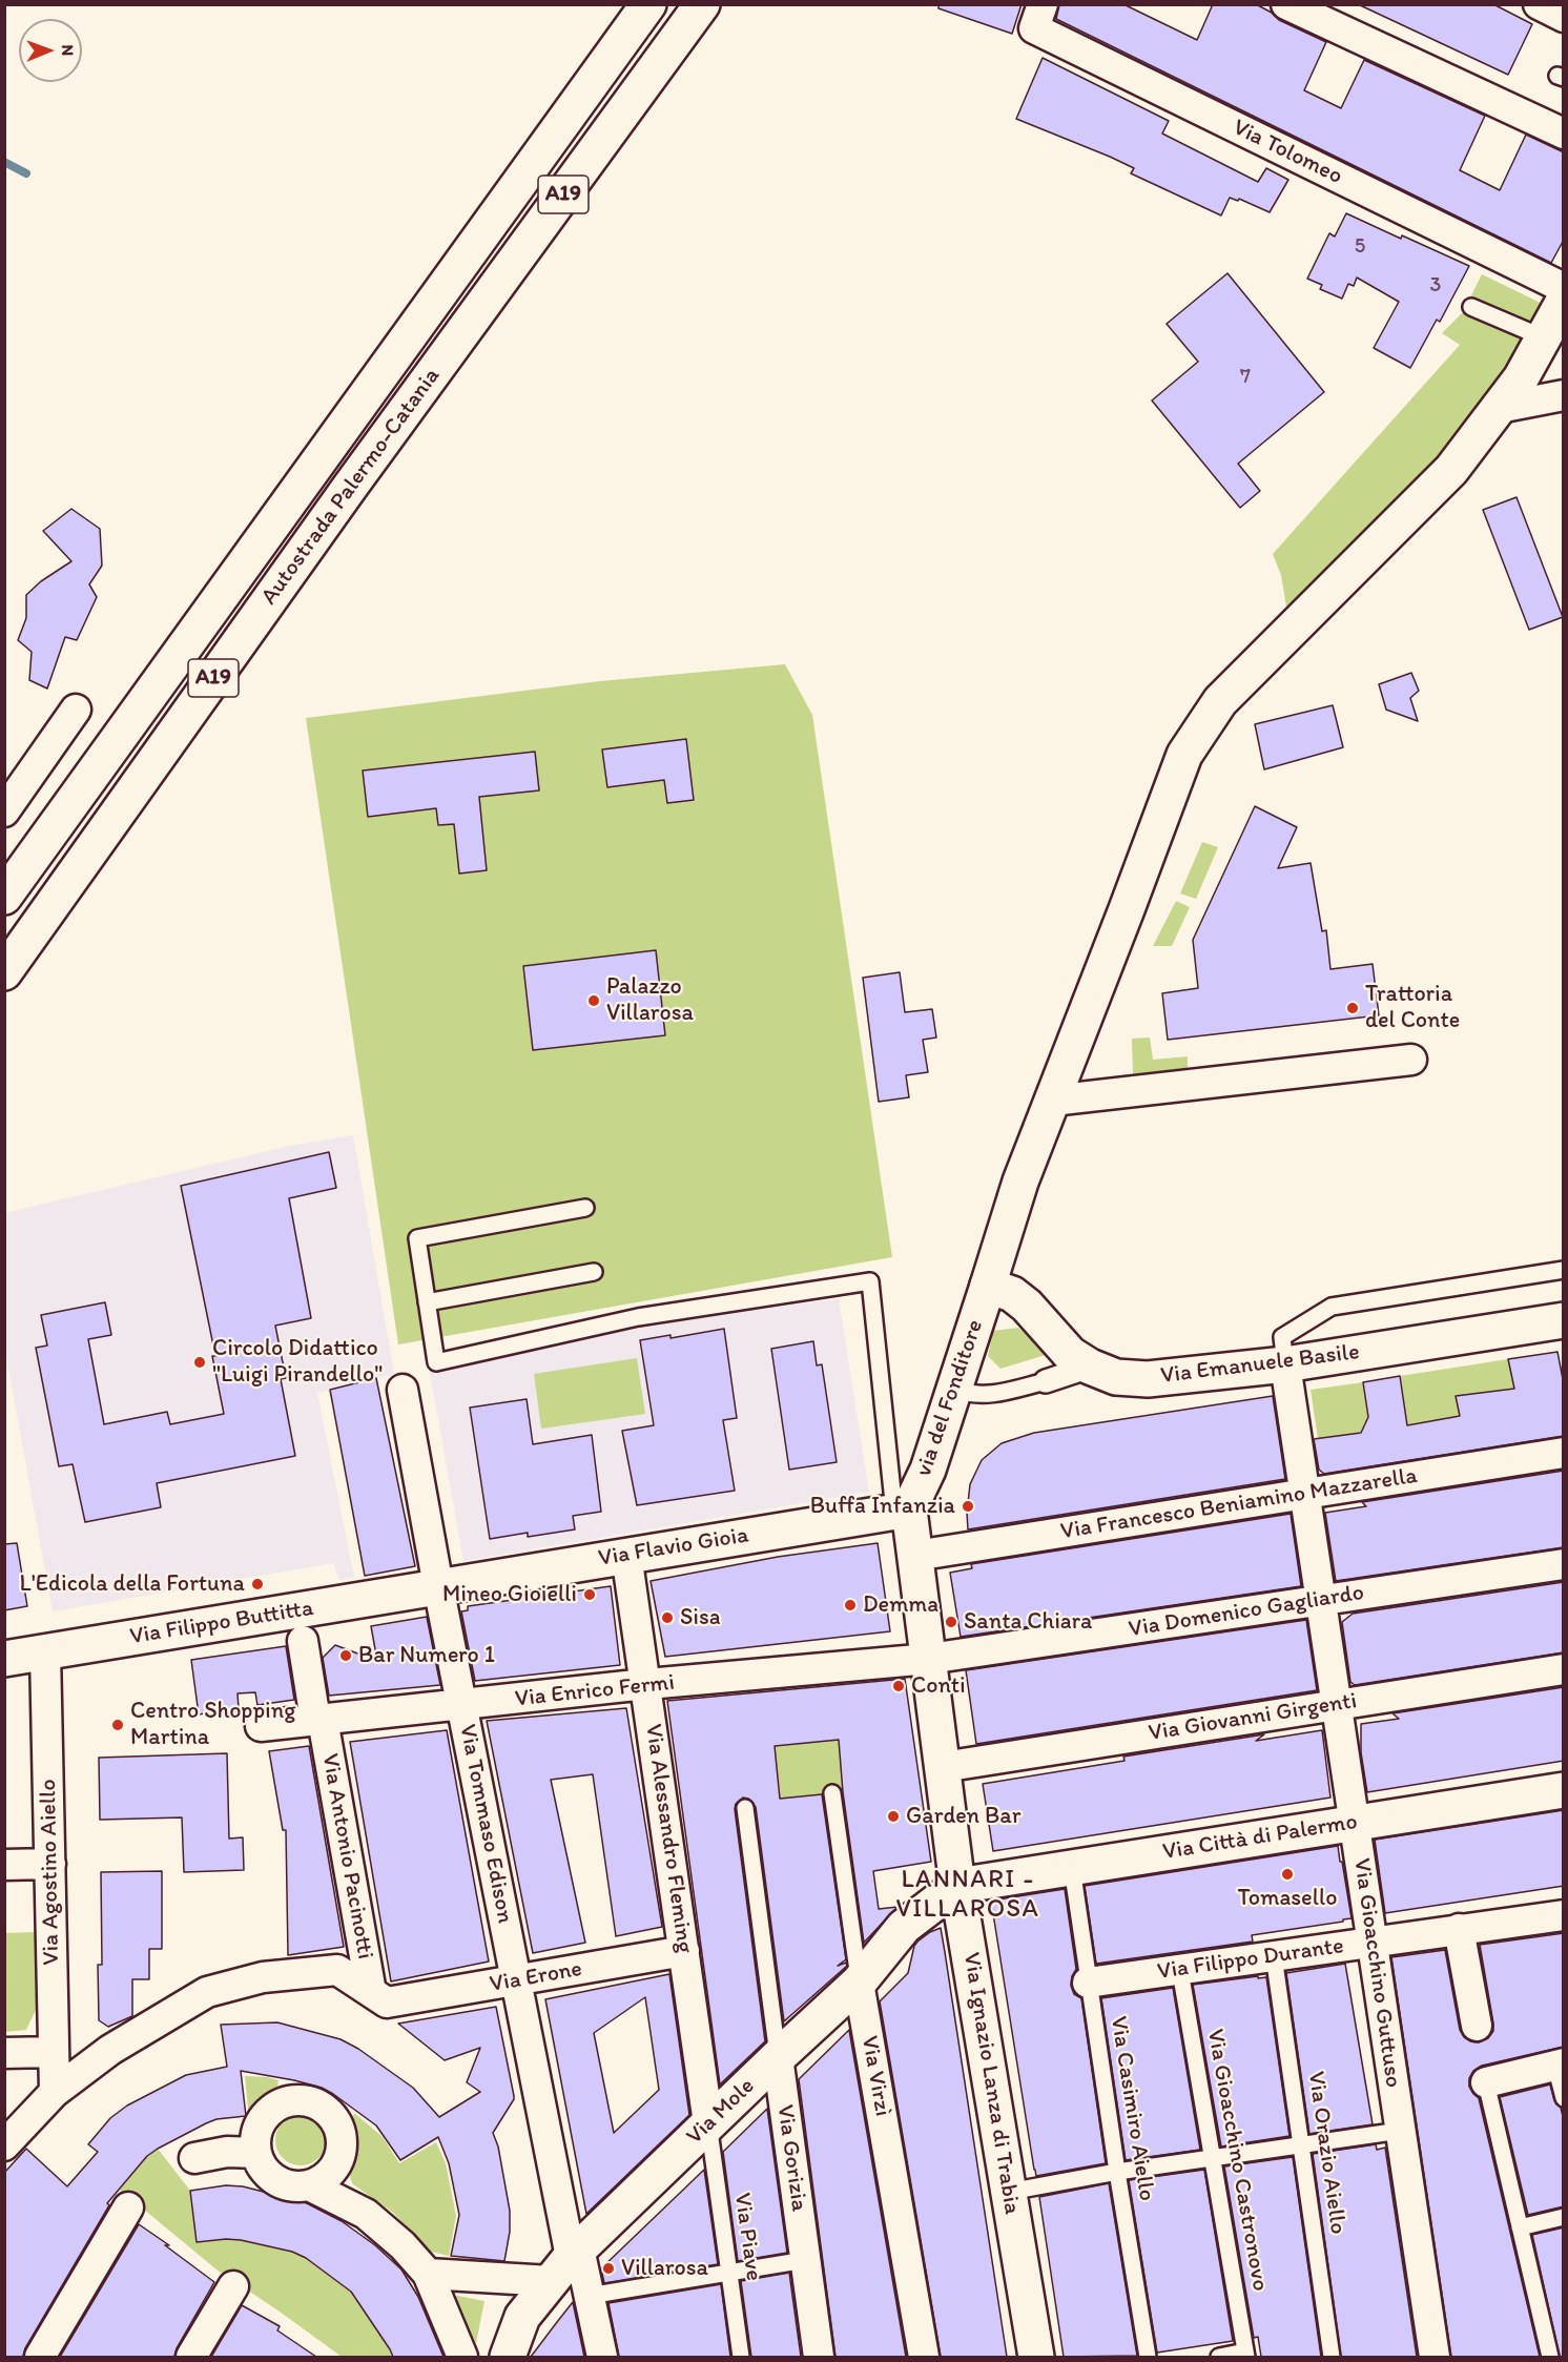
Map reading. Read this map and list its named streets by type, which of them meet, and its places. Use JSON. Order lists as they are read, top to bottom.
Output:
{
  "streets": {
    "main road": [
      "A19",
      "Autostrada Palermo-Catania",
      "Via Emanuele Basile",
      "via del Fonditore",
      "Via Flavio Gioia",
      "Via Filippo Buttitta",
      "Via Città di Palermo",
      "Via Ignazio Lanza di Trabia",
      "Via Mole"
    ],
    "street": [
      "Via Tolomeo",
      "Via Francesco Beniamino Mazzarella",
      "Via Domenico Gagliardo",
      "Via Enrico Fermi",
      "Via Giovanni Girgenti",
      "Via Tommaso Edison",
      "Via Alessandro Fleming",
      "Via Antonio Pacinotti",
      "Via Agostino Aiello",
      "Via Filippo Durante",
      "Via Gioacchino Guttuso",
      "Via Erone",
      "Via Virzì",
      "Via Gorizia"
    ],
    "lane": [
      "Via Casimiro Aiello",
      "Via Orazio Aiello",
      "Via Gioacchino Castronovo",
      "Via Piave"
    ]
  },
  "crossings": [
    ["Via Emanuele Basile", "via del Fonditore"],
    ["Via Emanuele Basile", "Via Gioacchino Guttuso"],
    ["via del Fonditore", "Via Flavio Gioia"],
    ["via del Fonditore", "Via Ignazio Lanza di Trabia"],
    ["Via Francesco Beniamino Mazzarella", "Via Gioacchino Guttuso"],
    ["Via Francesco Beniamino Mazzarella", "Via Ignazio Lanza di Trabia"],
    ["Via Flavio Gioia", "Via Filippo Buttitta"],
    ["Via Flavio Gioia", "Via Tommaso Edison"],
    ["Via Flavio Gioia", "Via Alessandro Fleming"],
    ["Via Flavio Gioia", "Via Ignazio Lanza di Trabia"],
    ["Via Domenico Gagliardo", "Via Enrico Fermi"],
    ["Via Domenico Gagliardo", "Via Gioacchino Guttuso"],
    ["Via Domenico Gagliardo", "Via Ignazio Lanza di Trabia"],
    ["Via Filippo Buttitta", "Via Tommaso Edison"],
    ["Via Filippo Buttitta", "Via Agostino Aiello"],
    ["Via Enrico Fermi", "Via Tommaso Edison"],
    ["Via Enrico Fermi", "Via Alessandro Fleming"],
    ["Via Enrico Fermi", "Via Antonio Pacinotti"],
    ["Via Enrico Fermi", "Via Ignazio Lanza di Trabia"],
    ["Via Giovanni Girgenti", "Via Gioacchino Guttuso"],
    ["Via Giovanni Girgenti", "Via Ignazio Lanza di Trabia"],
    ["Via Tommaso Edison", "Via Erone"],
    ["Via Tommaso Edison", "Via Mole"],
    ["Via Città di Palermo", "Via Gioacchino Guttuso"],
    ["Via Città di Palermo", "Via Ignazio Lanza di Trabia"],
    ["Via Città di Palermo", "Via Casimiro Aiello"],
    ["Via Città di Palermo", "Via Mole"],
    ["Via Alessandro Fleming", "Via Erone"],
    ["Via Alessandro Fleming", "Via Mole"],
    ["Via Alessandro Fleming", "Via Piave"],
    ["Via Antonio Pacinotti", "Via Erone"],
    ["Via Filippo Durante", "Via Gioacchino Guttuso"],
    ["Via Filippo Durante", "Via Casimiro Aiello"],
    ["Via Filippo Durante", "Via Orazio Aiello"],
    ["Via Filippo Durante", "Via Gioacchino Castronovo"],
    ["Via Virzì", "Via Mole"],
    ["Via Ignazio Lanza di Trabia", "Via Mole"],
    ["Via Mole", "Via Gorizia"],
    ["Via Mole", "Via Piave"]
  ],
  "districts": ["LANNARI - VILLAROSA"],
  "places": [
    "Palazzo Villarosa",
    "Trattoria del Conte",
    "Circolo Didattico \"Luigi Pirandello\"",
    "Buffa Infanzia",
    "L'Edicola della Fortuna",
    "Mineo Gioielli",
    "Demma",
    "Sisa",
    "Santa Chiara",
    "Bar Numero 1",
    "Conti",
    "Centro Shopping Martina",
    "Garden Bar",
    "Tomasello",
    "Villarosa"
  ],
  "house_numbers": ["5", "3", "7"],
  "north": "right"
}
